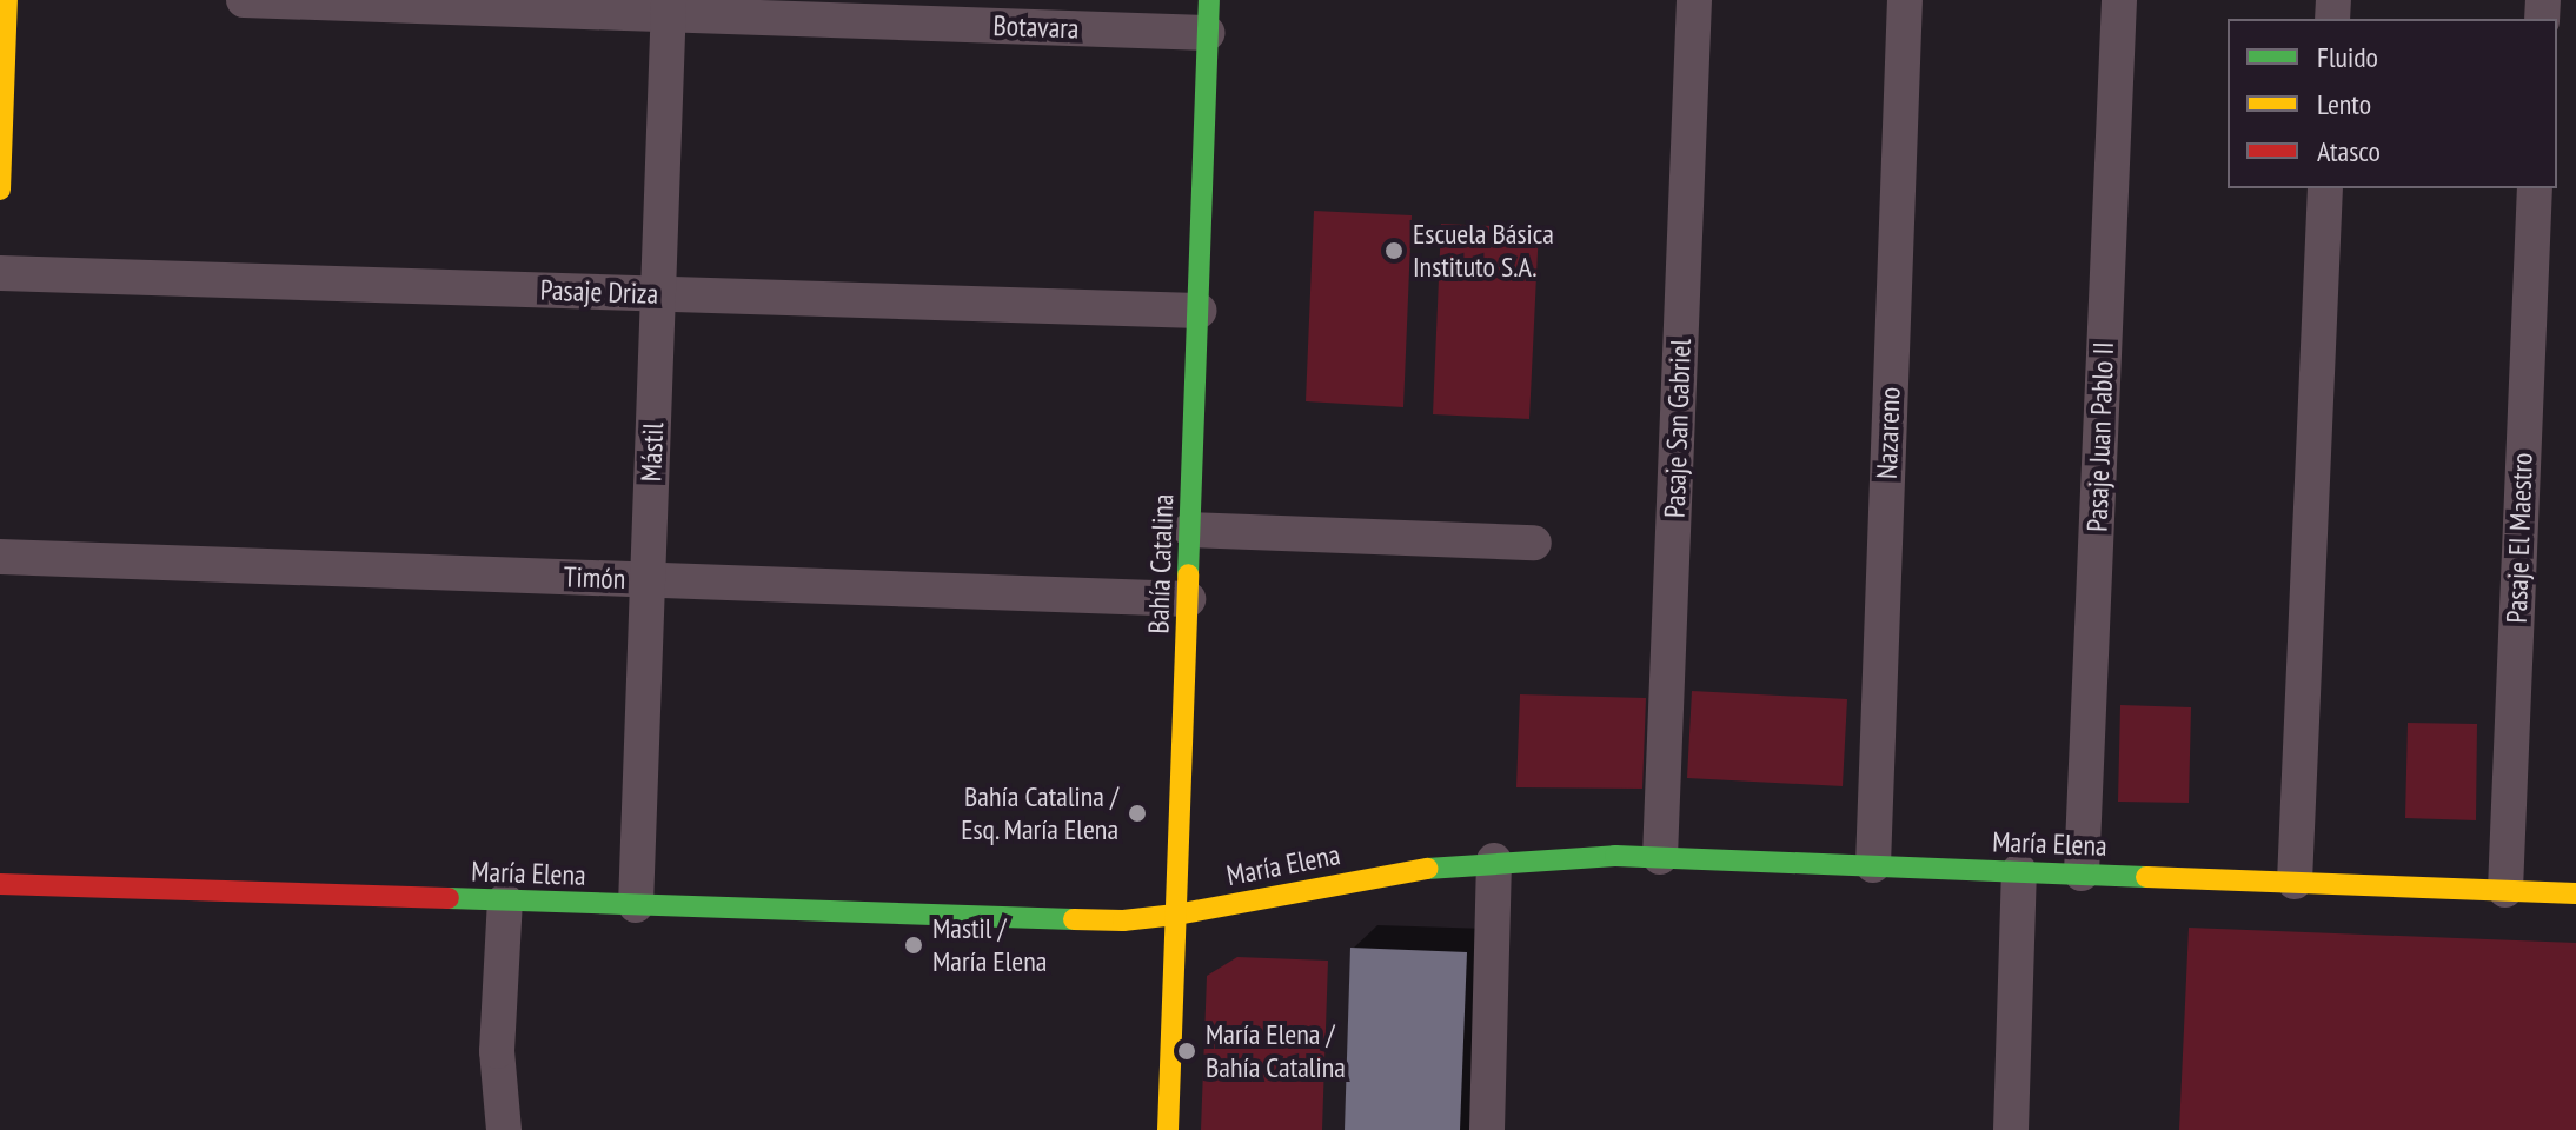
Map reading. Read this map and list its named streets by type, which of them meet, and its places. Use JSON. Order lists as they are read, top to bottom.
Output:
{
  "streets": {
    "street": [
      "Botavara",
      "Pasaje Driza",
      "Pasaje San Gabriel",
      "Nazareno",
      "Pasaje Juan Pablo II",
      "Mástil",
      "Pasaje El Maestro",
      "Bahía Catalina",
      "Timón",
      "María Elena"
    ]
  },
  "crossings": [
    ["Botavara", "Mástil"],
    ["Botavara", "Bahía Catalina"],
    ["Pasaje Driza", "Mástil"],
    ["Pasaje Driza", "Bahía Catalina"],
    ["Pasaje San Gabriel", "María Elena"],
    ["Nazareno", "María Elena"],
    ["Pasaje Juan Pablo II", "María Elena"],
    ["Mástil", "Timón"],
    ["Mástil", "María Elena"],
    ["Pasaje El Maestro", "María Elena"],
    ["Bahía Catalina", "Timón"],
    ["Bahía Catalina", "María Elena"]
  ],
  "places": [
    "Escuela Básica Instituto S.A.",
    "Bahía Catalina / Esq. María Elena",
    "Mastil / María Elena",
    "María Elena / Bahía Catalina"
  ],
  "legend": ["Fluido", "Lento", "Atasco"]
}
